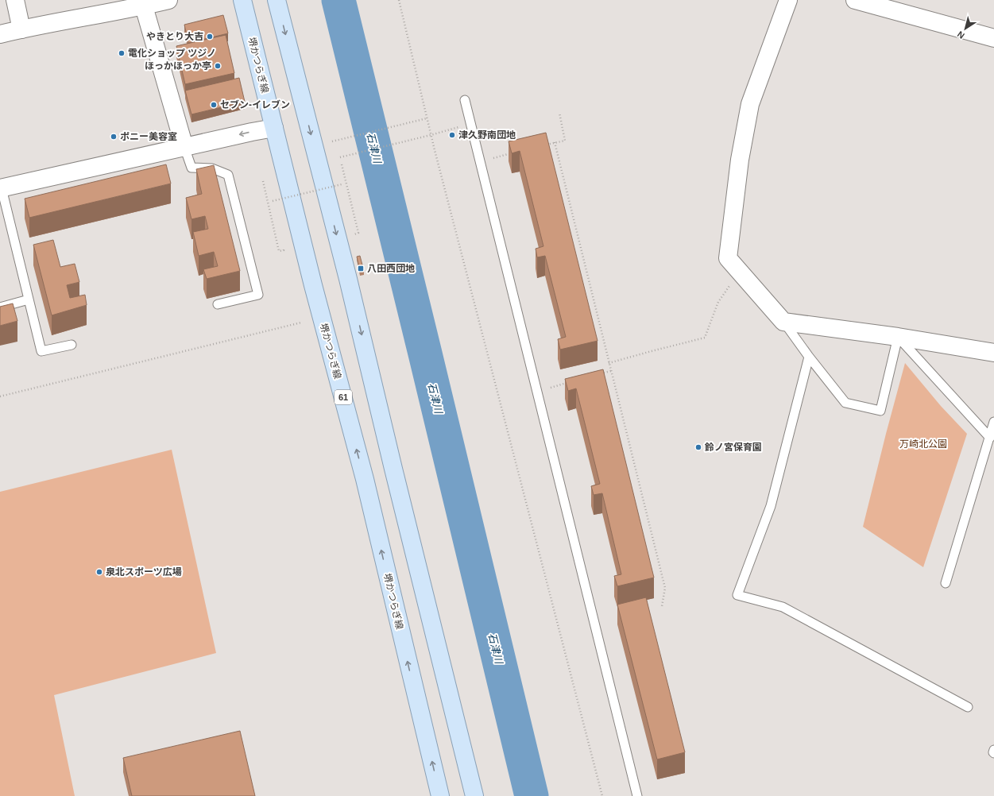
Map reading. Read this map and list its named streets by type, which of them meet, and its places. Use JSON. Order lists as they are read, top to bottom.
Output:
{
  "streets": {
    "main road": ["堺かつらぎ線", "61"]
  },
  "water": ["石津川"],
  "parks": ["万崎北公園"],
  "places": {
    "other": [
      "やきとり大吉",
      "電化ショップ ツジノ",
      "ほっかほっか亭",
      "セブン-イレブン",
      "津久野南団地",
      "ポニー美容室",
      "鈴ノ宮保育園",
      "泉北スポーツ広場"
    ],
    "transit": ["八田西団地"]
  },
  "north": "bottom left"
}
